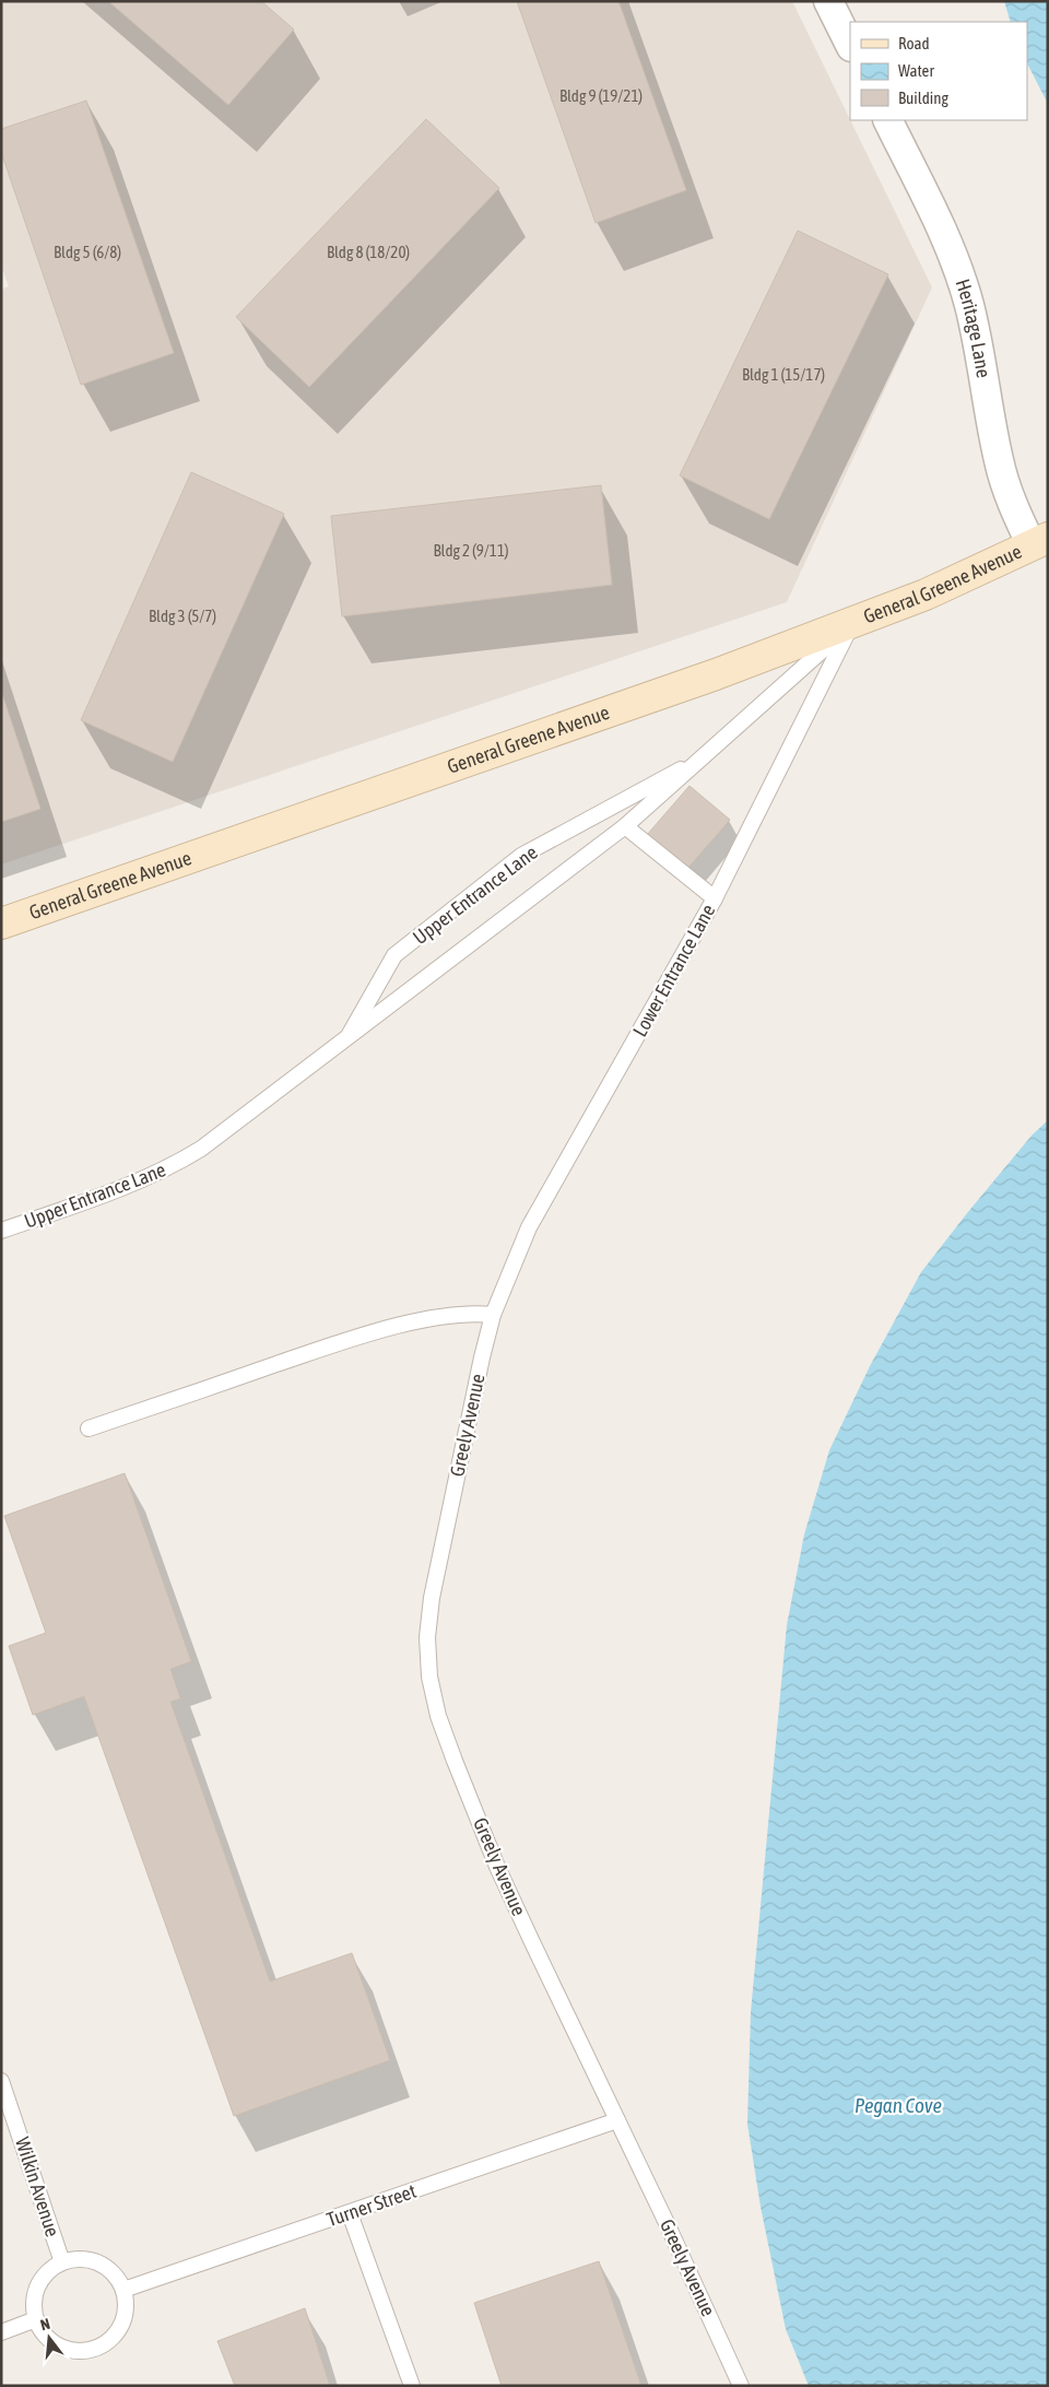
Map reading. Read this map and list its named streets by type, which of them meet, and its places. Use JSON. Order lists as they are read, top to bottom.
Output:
{
  "streets": {
    "street": ["Heritage Lane", "General Greene Avenue"],
    "lane": [
      "Upper Entrance Lane",
      "Lower Entrance Lane",
      "Greely Avenue",
      "Wilkin Avenue",
      "Turner Street"
    ]
  },
  "crossings": [
    ["Heritage Lane", "General Greene Avenue"],
    ["General Greene Avenue", "Upper Entrance Lane"],
    ["General Greene Avenue", "Lower Entrance Lane"],
    ["Upper Entrance Lane", "Lower Entrance Lane"],
    ["Lower Entrance Lane", "Greely Avenue"],
    ["Greely Avenue", "Turner Street"],
    ["Wilkin Avenue", "Turner Street"]
  ],
  "water": ["Pegan Cove"],
  "house_numbers": [
    "Bldg 9 (19/21)",
    "Bldg 5 (6/8)",
    "Bldg 8 (18/20)",
    "Bldg 1 (15/17)",
    "Bldg 2 (9/11)",
    "Bldg 3 (5/7)"
  ],
  "legend": ["Road", "Water", "Building"],
  "north": "top"
}
